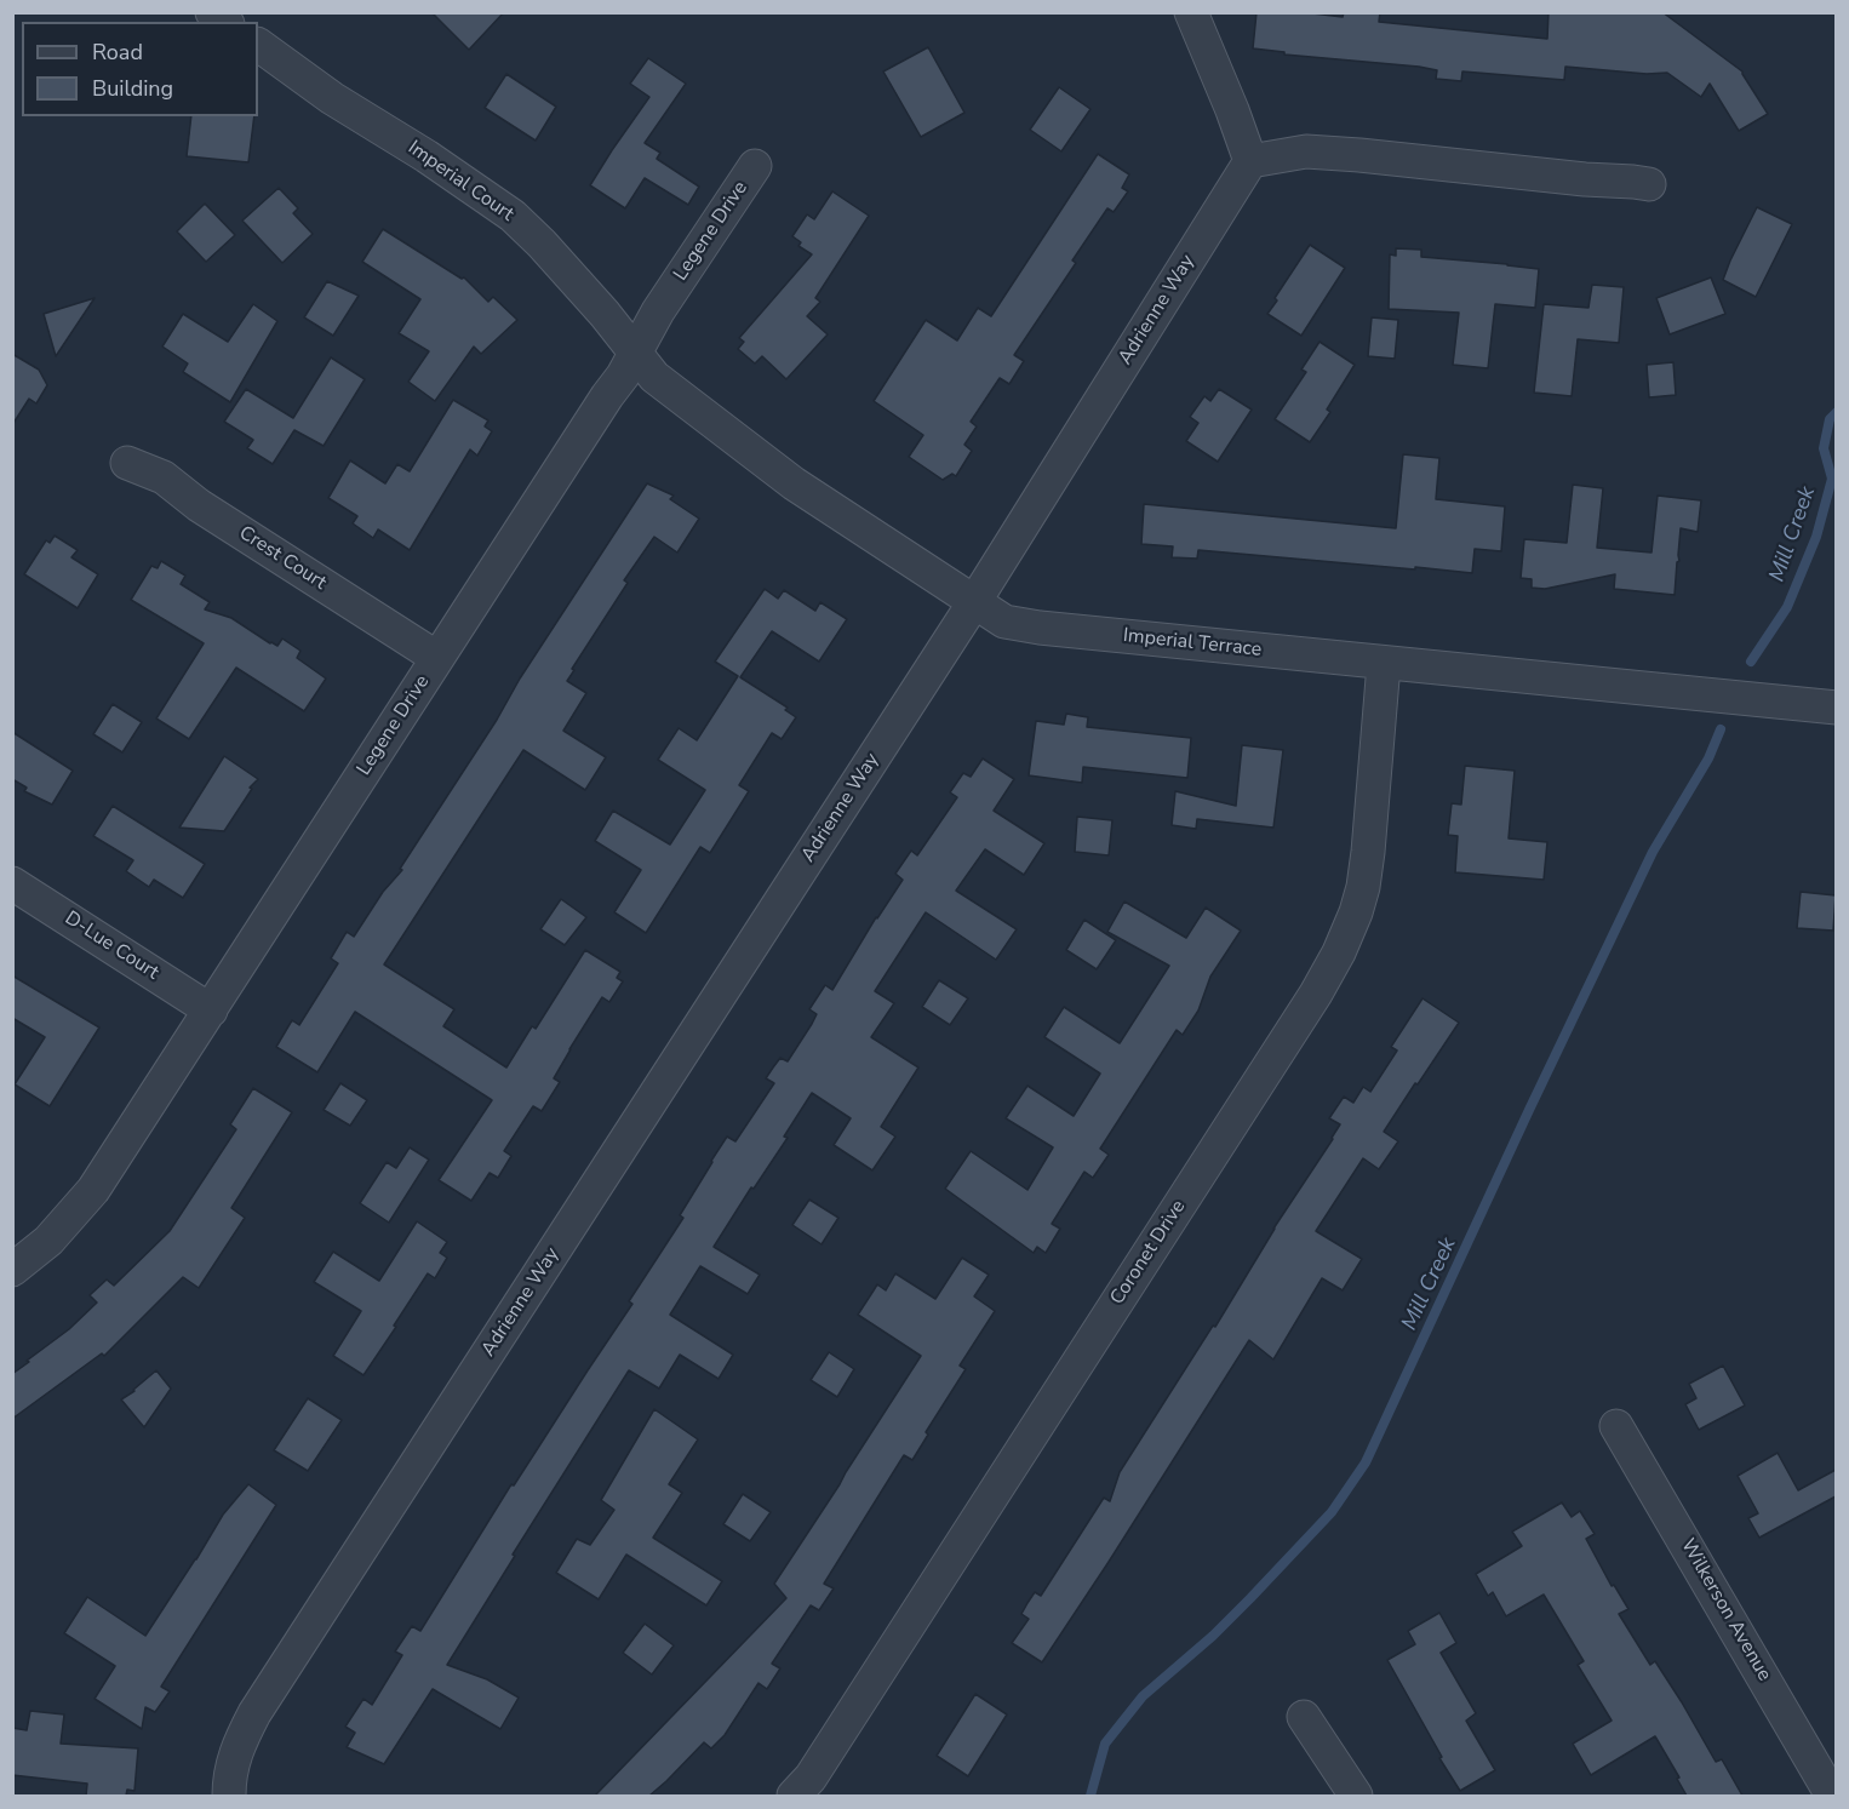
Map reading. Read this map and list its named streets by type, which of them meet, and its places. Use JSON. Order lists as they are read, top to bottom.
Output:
{
  "streets": {
    "street": [
      "Imperial Court",
      "Legene Drive",
      "Adrienne Way",
      "Crest Court",
      "Imperial Terrace",
      "D-Lue Court",
      "Coronet Drive",
      "Wilkerson Avenue"
    ]
  },
  "crossings": [
    ["Imperial Court", "Legene Drive"],
    ["Imperial Court", "Imperial Terrace"],
    ["Legene Drive", "Crest Court"],
    ["Legene Drive", "Imperial Terrace"],
    ["Legene Drive", "D-Lue Court"],
    ["Adrienne Way", "Imperial Terrace"],
    ["Imperial Terrace", "Coronet Drive"]
  ],
  "water": ["Mill Creek"],
  "legend": ["Road", "Building"]
}
